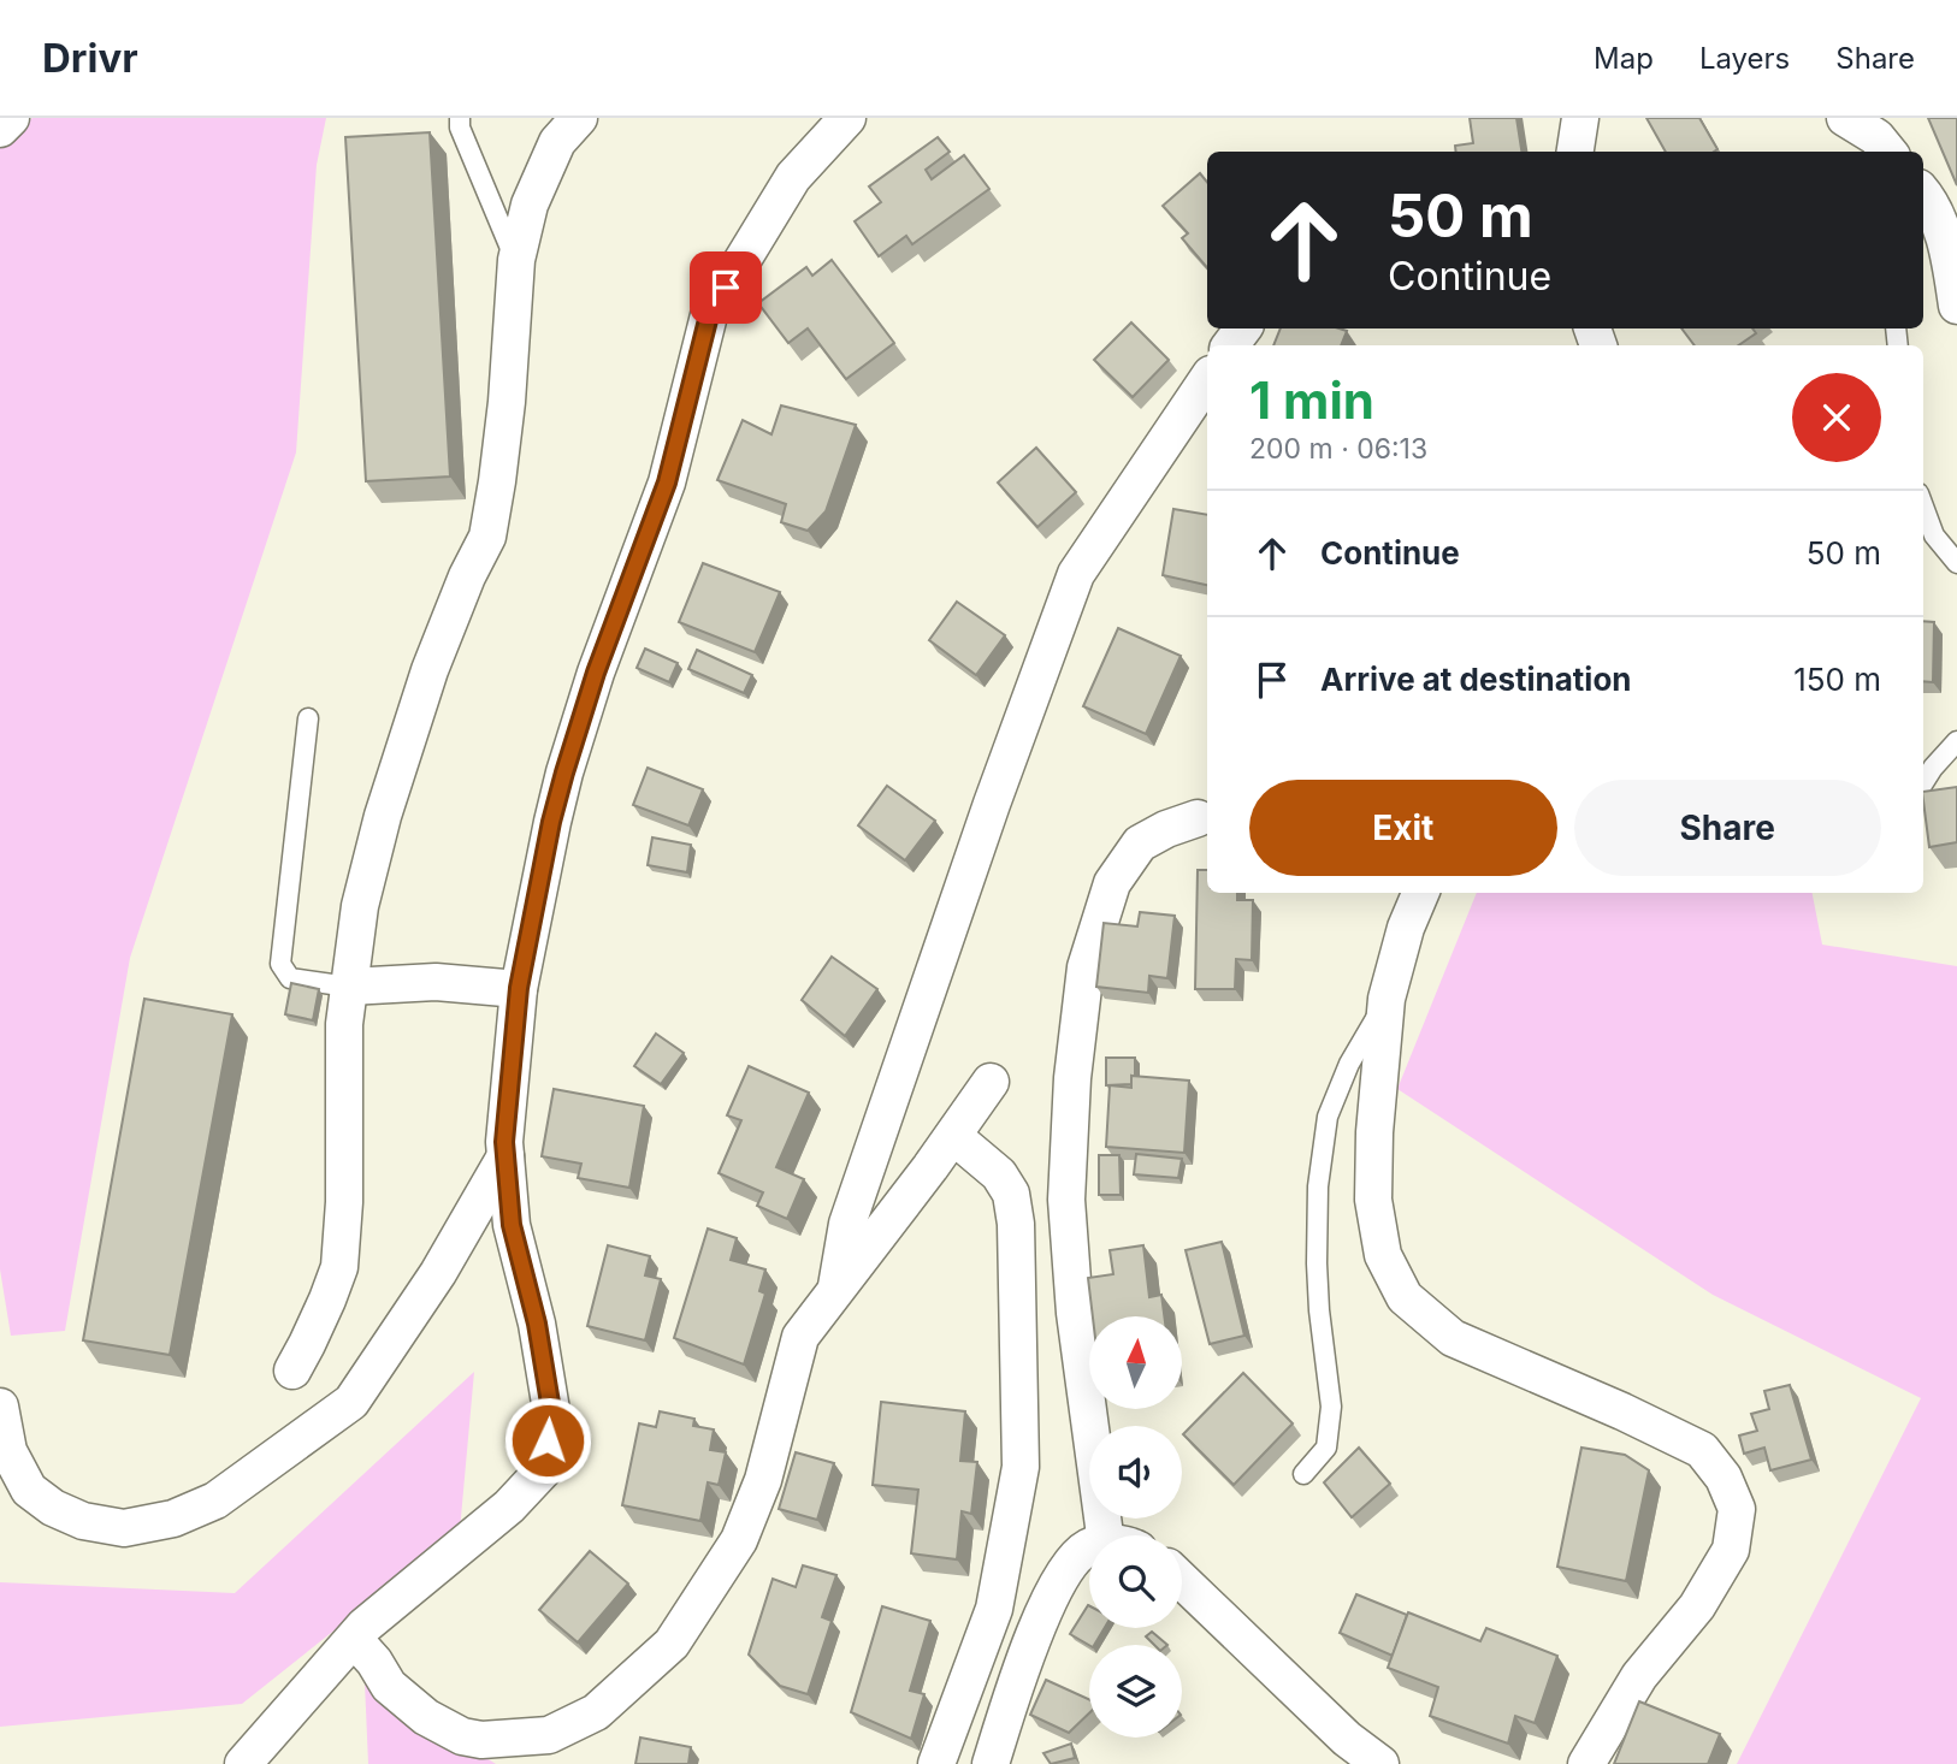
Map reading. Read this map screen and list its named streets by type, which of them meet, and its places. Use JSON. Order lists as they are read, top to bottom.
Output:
{
  "north": "top",
  "page": {
    "header": "Drivr",
    "nav": ["Map", "Layers", "Share"],
    "turn": ["50 m", "Continue"],
    "heading": ["1 min", "200 m · 06:13"],
    "list": [
      {
        "name": "Continue",
        "value": "50 m"
      },
      {
        "name": "Arrive at destination",
        "value": "150 m"
      }
    ],
    "buttons": ["Exit", "Share"]
  }
}
